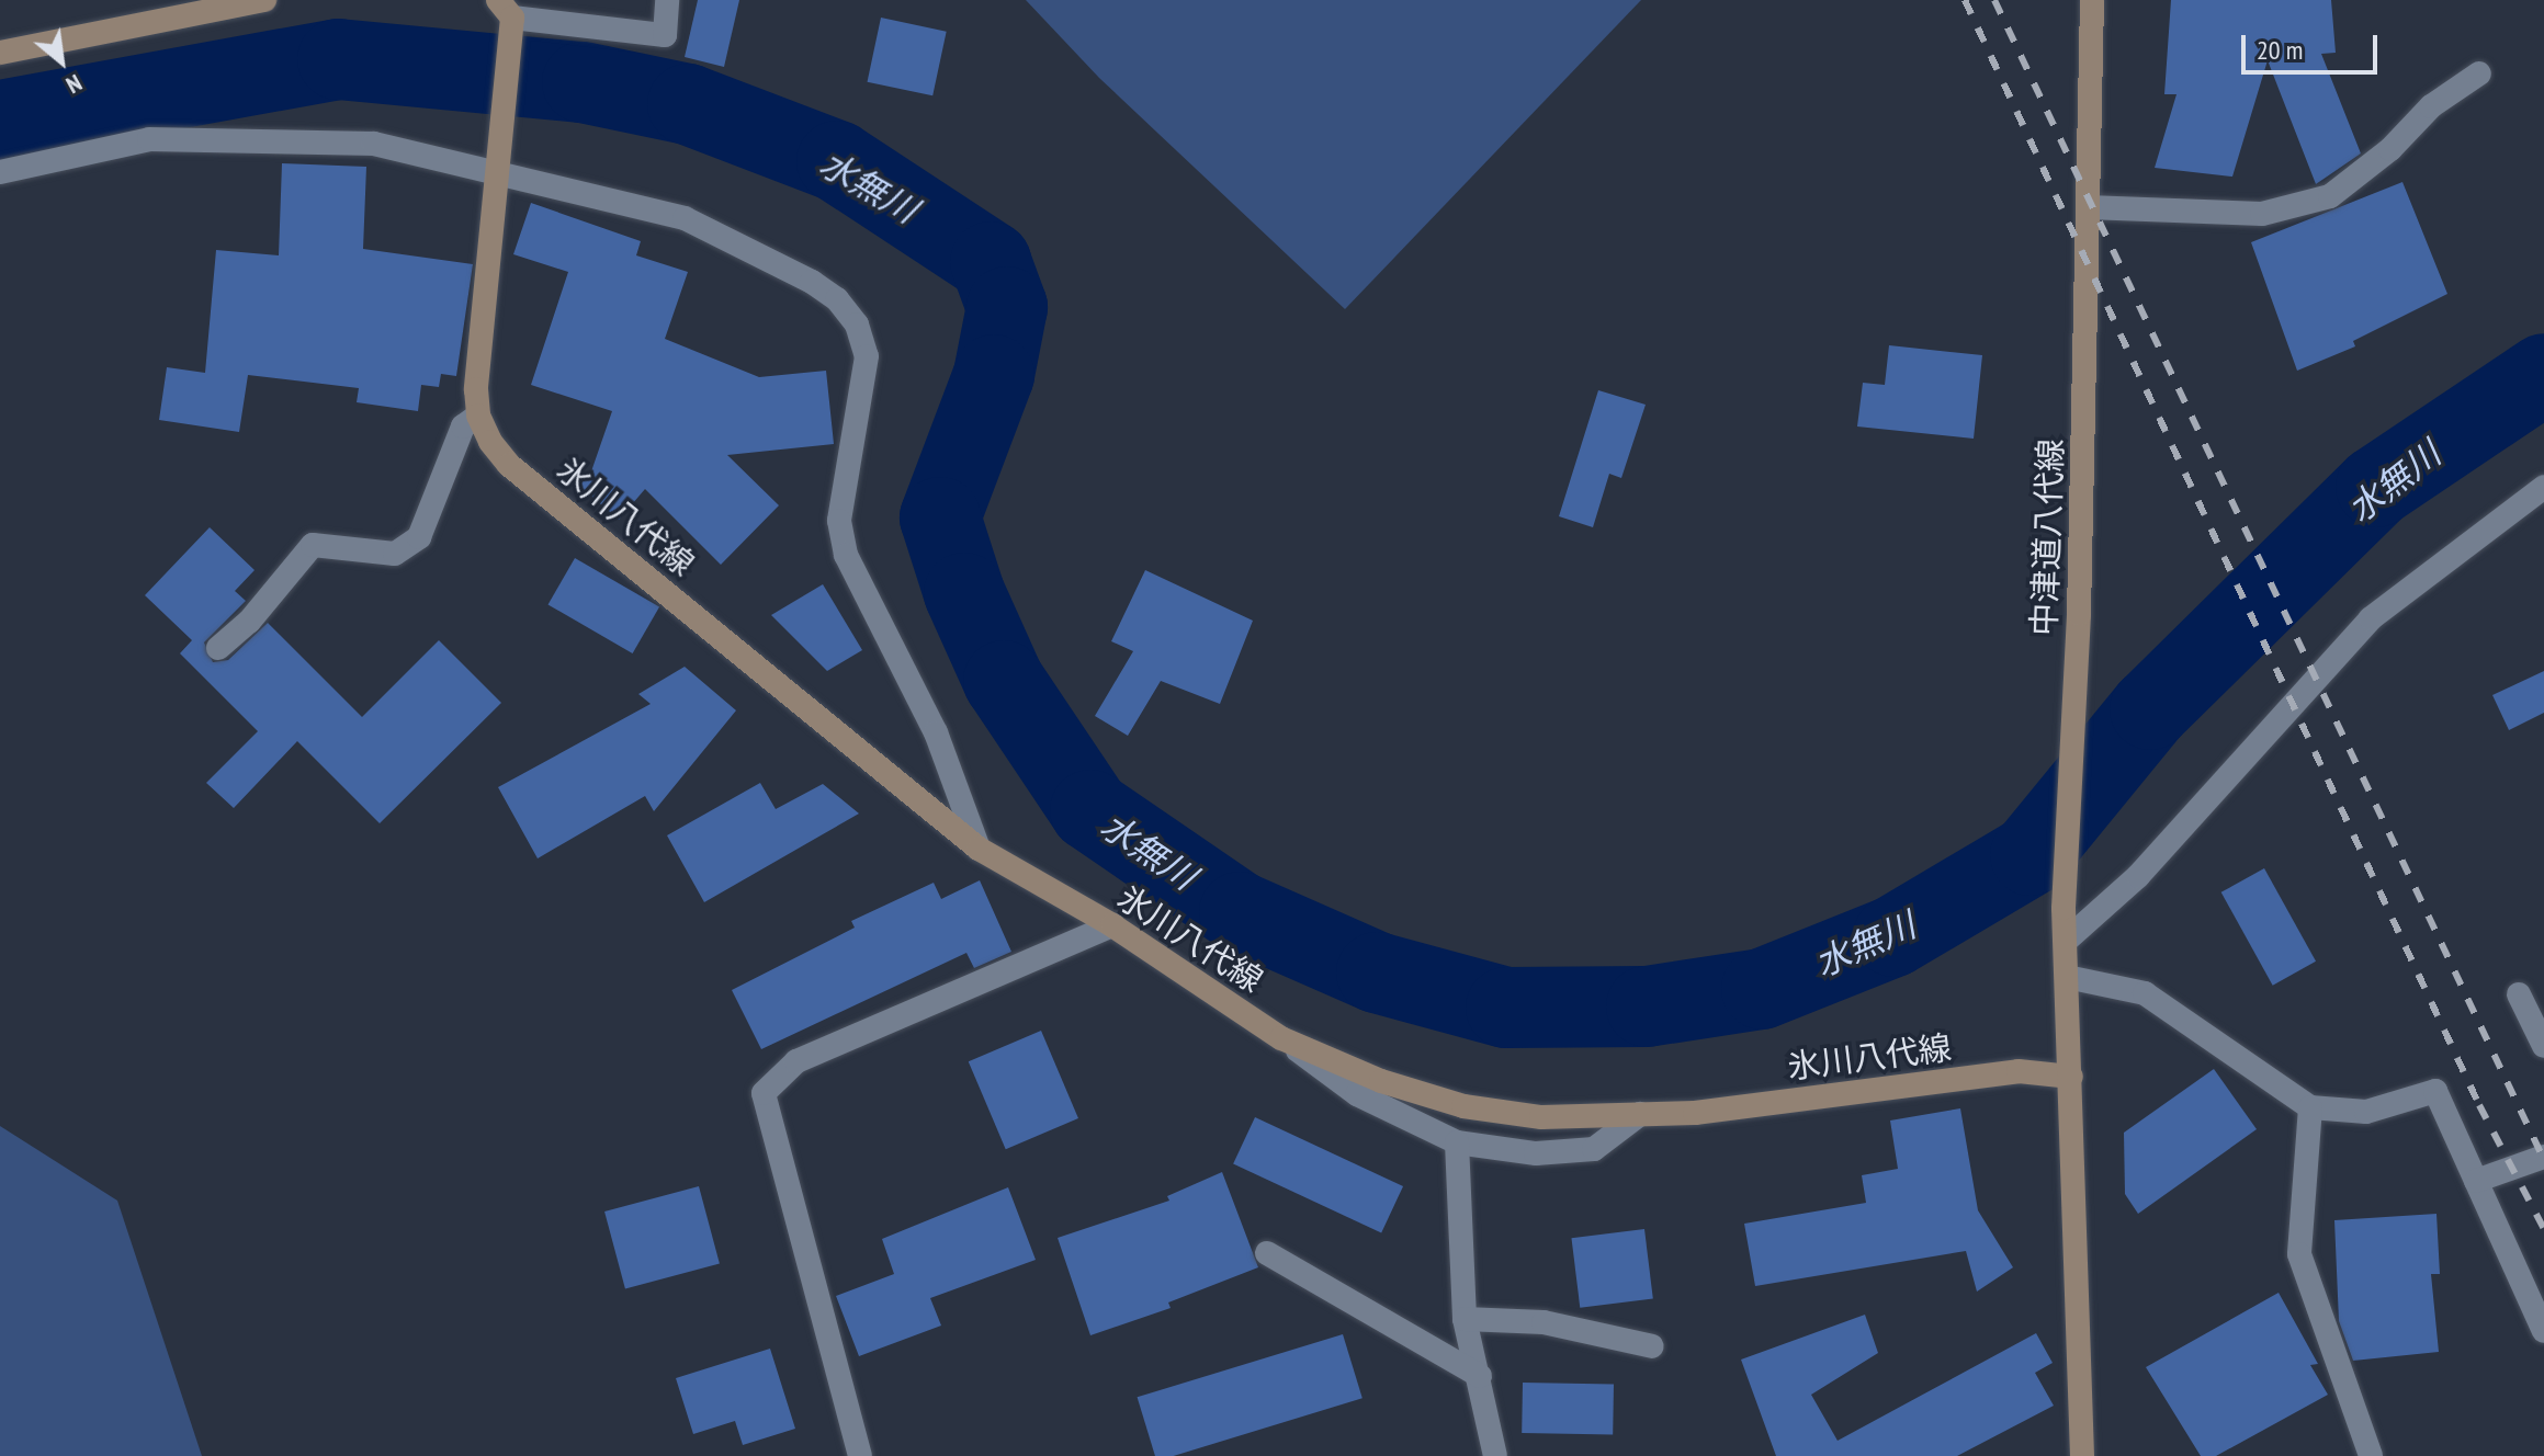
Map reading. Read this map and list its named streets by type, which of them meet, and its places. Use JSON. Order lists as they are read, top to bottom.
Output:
{
  "streets": {
    "main road": ["氷川八代線", "中津道八代線"]
  },
  "crossings": [
    ["氷川八代線", "中津道八代線"]
  ],
  "water": ["水無川"],
  "scale_bar": "20 m",
  "north": "bottom right"
}
